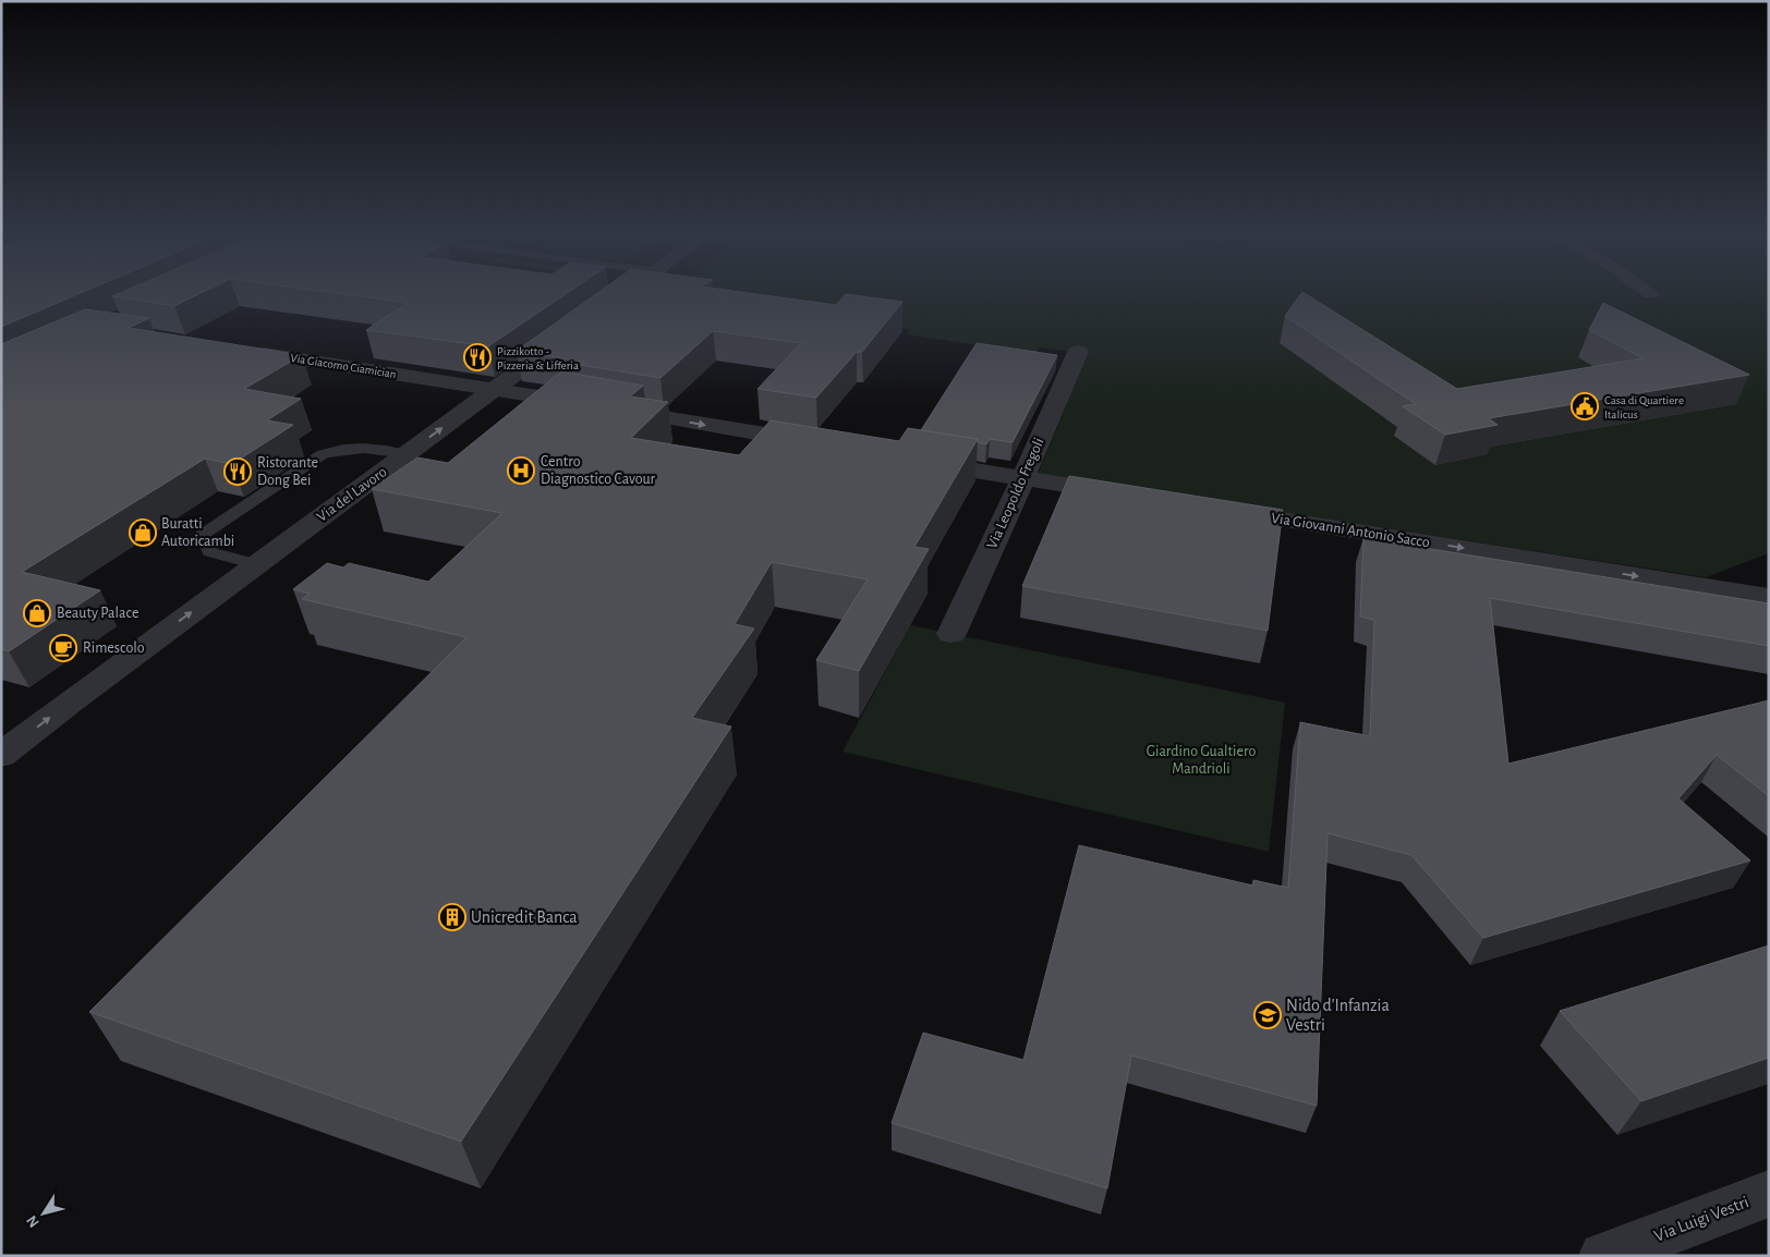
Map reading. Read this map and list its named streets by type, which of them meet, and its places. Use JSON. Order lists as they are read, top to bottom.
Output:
{
  "streets": {
    "street": [
      "Via Giacomo Ciamician",
      "Via Leopoldo Fregoli",
      "Via del Lavoro",
      "Via Giovanni Antonio Sacco",
      "Via Luigi Vestri"
    ]
  },
  "crossings": [
    ["Via Giacomo Ciamician", "Via del Lavoro"]
  ],
  "one_way": ["Via del Lavoro", "Via Giovanni Antonio Sacco"],
  "parks": ["Giardino Gualtiero Mandrioli"],
  "places": {
    "restaurant": ["Pizzikotto - Pizzeria & Lifferia", "Ristorante Dong Bei"],
    "public building": ["Casa di Quartiere Italicus"],
    "hospital": ["Centro Diagnostico Cavour"],
    "shop": ["Buratti Autoricambi", "Beauty Palace"],
    "cafe": ["Rimescolo"],
    "building": ["Unicredit Banca"],
    "school or university": ["Nido d'Infanzia Vestri"]
  },
  "north": "bottom left"
}
